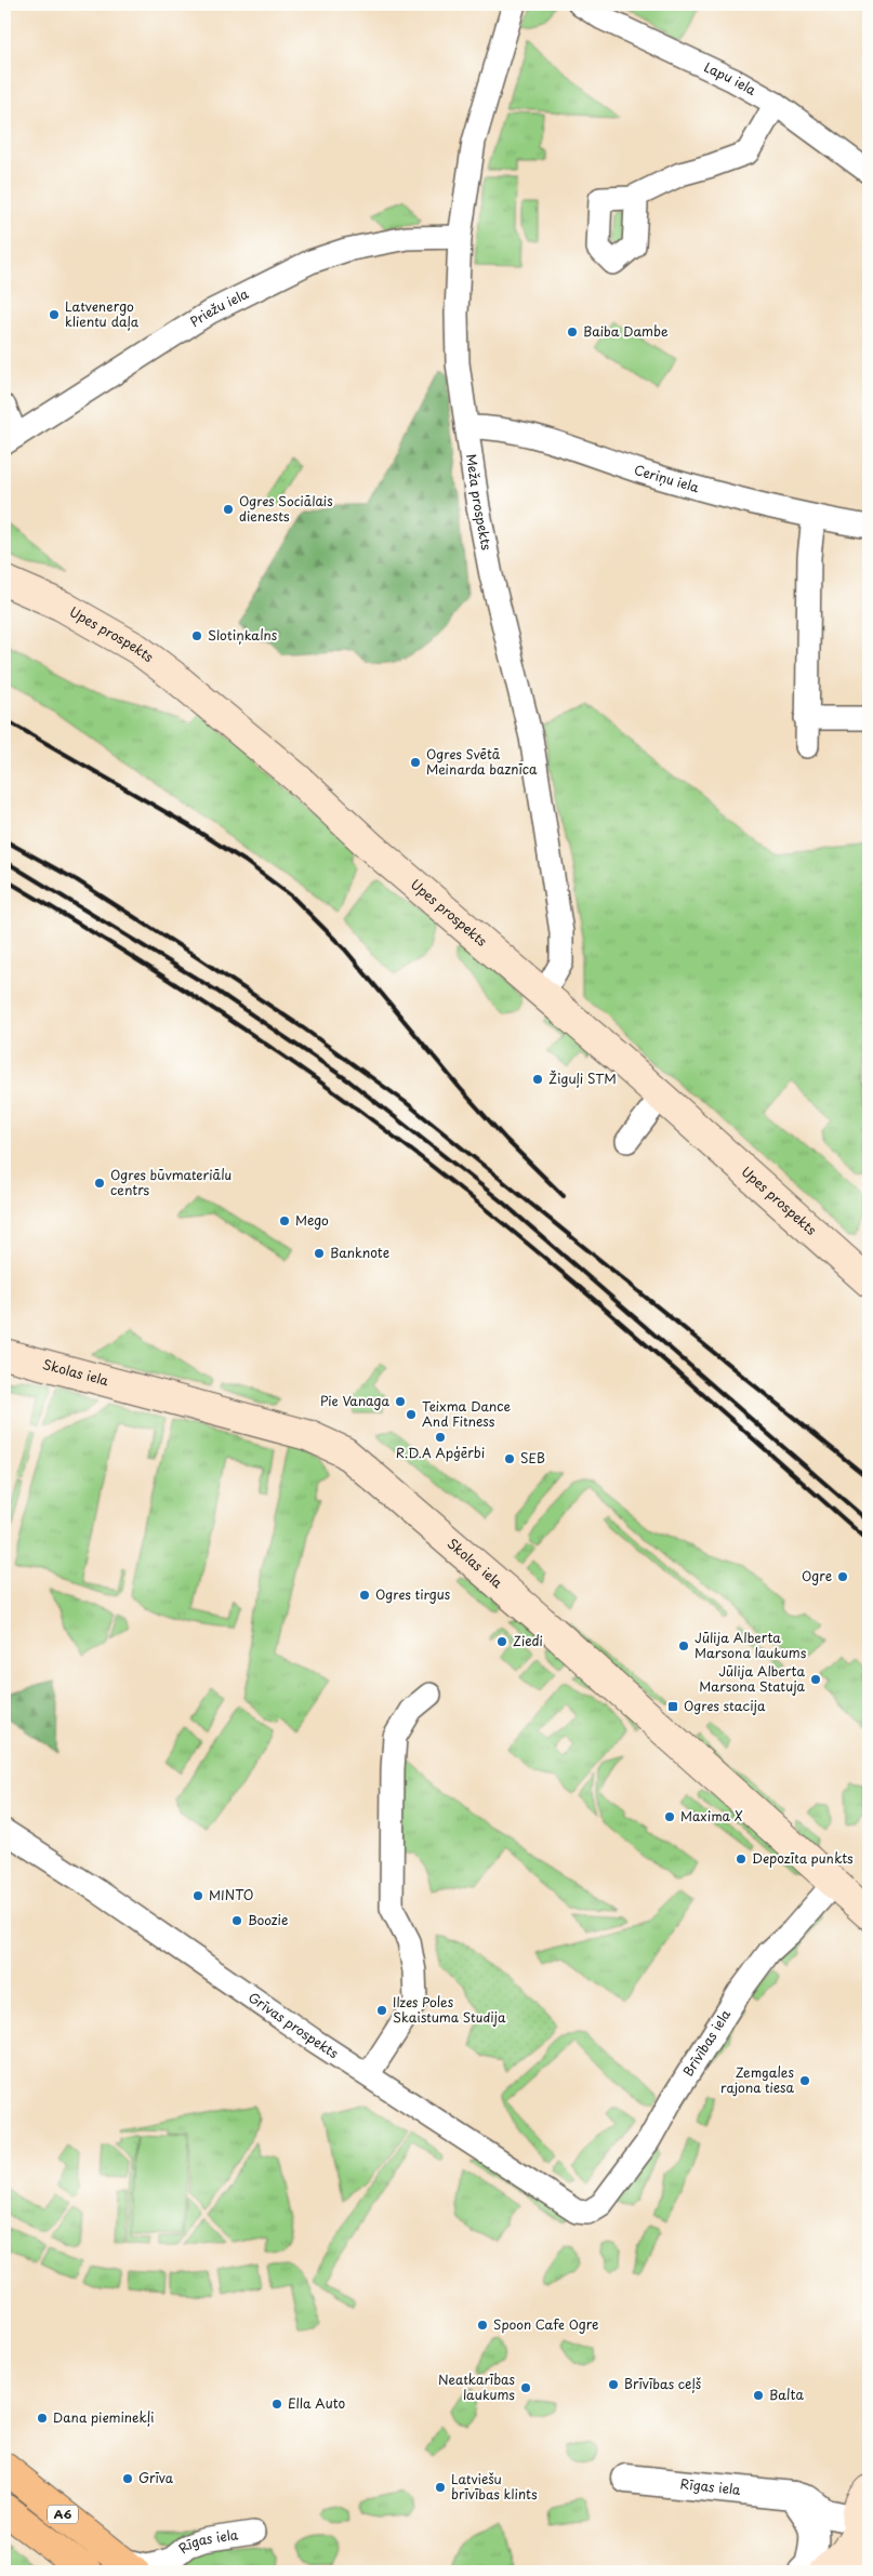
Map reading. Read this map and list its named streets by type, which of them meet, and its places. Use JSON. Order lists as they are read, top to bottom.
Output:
{
  "streets": {
    "highway": ["Rīgas iela", "A6"],
    "main road": ["Upes prospekts", "Skolas iela"],
    "street": [
      "Lapu iela",
      "Priežu iela",
      "Ceriņu iela",
      "Meža prospekts",
      "Grīvas prospekts",
      "Brīvības iela"
    ]
  },
  "crossings": [
    ["Priežu iela", "Meža prospekts"],
    ["Ceriņu iela", "Meža prospekts"],
    ["Meža prospekts", "Upes prospekts"],
    ["Skolas iela", "Brīvības iela"],
    ["Grīvas prospekts", "Brīvības iela"]
  ],
  "places": {
    "other": [
      "Latvenergo klientu daļa",
      "Baiba Dambe",
      "Ogres Sociālais dienests",
      "Slotiņkalns",
      "Ogres Svētā Meinarda baznīca",
      "Žiguļi STM",
      "Ogres būvmateriālu centrs",
      "Mego",
      "Banknote",
      "Pie Vanaga",
      "Teixma Dance And Fitness",
      "R.D.A Apģērbi",
      "SEB",
      "Ogre",
      "Ogres tirgus",
      "Ziedi",
      "Jūlija Alberta Marsona laukums",
      "Jūlija Alberta Marsona Statuja",
      "Maxima X",
      "Depozīta punkts",
      "MINTO",
      "Boozie",
      "Ilzes Poles Skaistuma Studija",
      "Zemgales rajona tiesa",
      "Spoon Cafe Ogre",
      "Brīvības ceļš",
      "Neatkarības laukums",
      "Balta",
      "Ella Auto",
      "Dana pieminekļi",
      "Grīva",
      "Latviešu brīvības klints"
    ],
    "transit": ["Ogres stacija"]
  }
}
